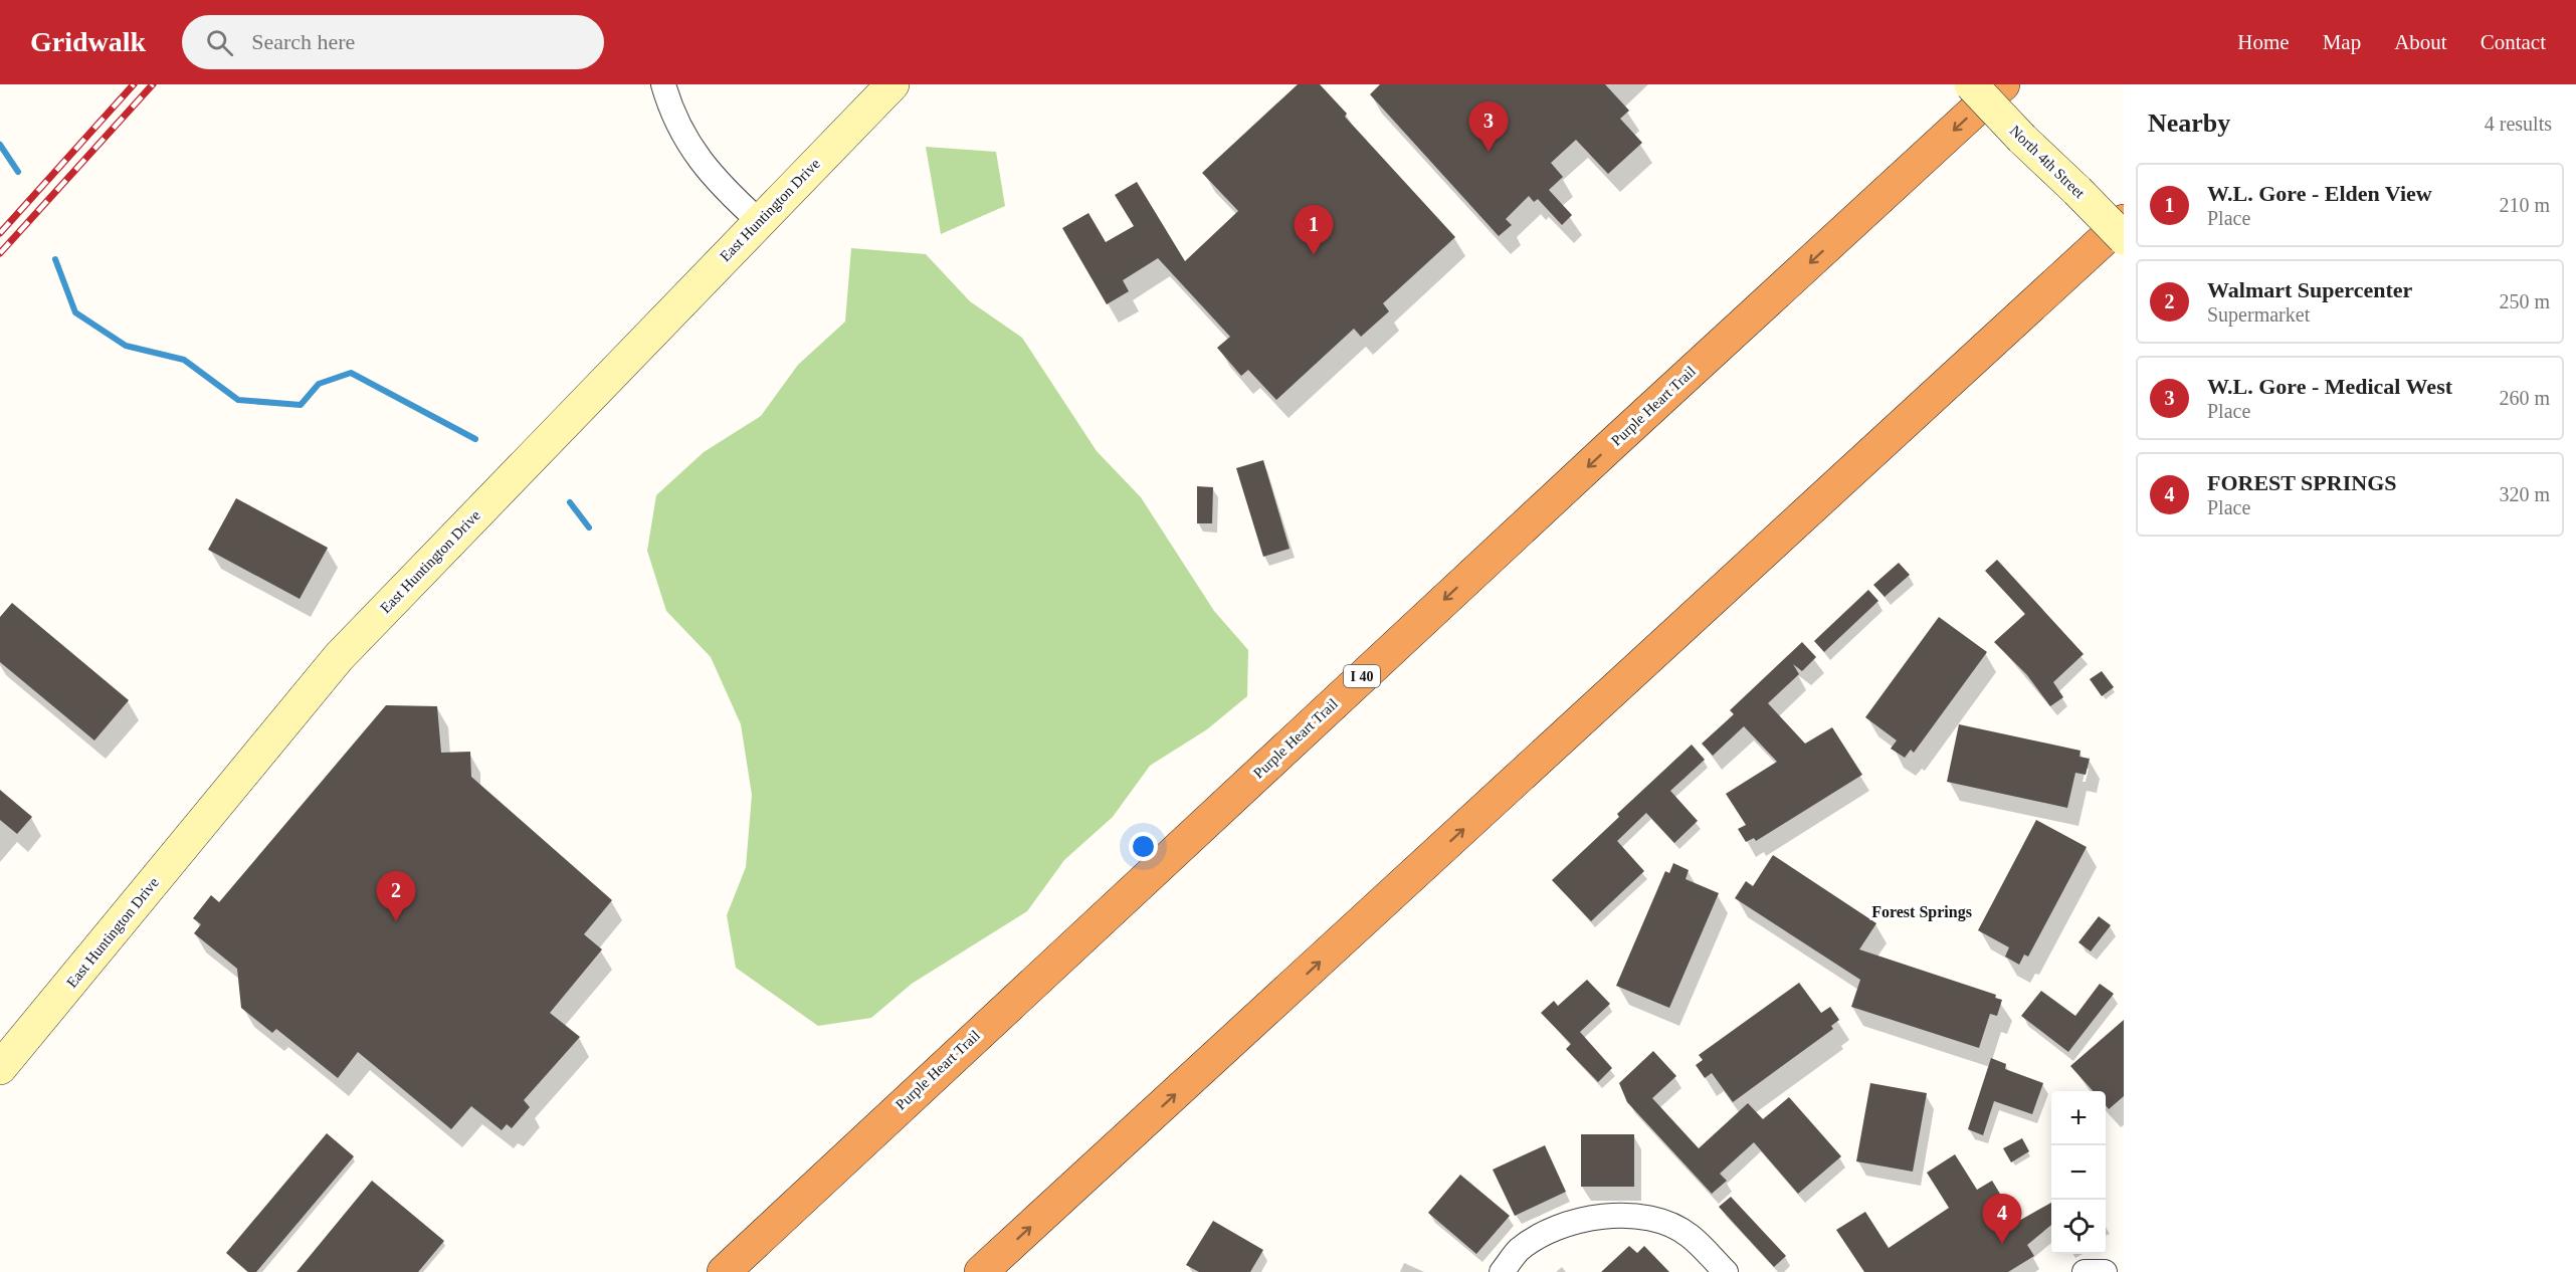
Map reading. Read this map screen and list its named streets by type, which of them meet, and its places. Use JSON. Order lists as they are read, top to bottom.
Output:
{
  "streets": {
    "highway": ["Purple Heart Trail", "I 40"],
    "street": ["North 4th Street", "East Huntington Drive"]
  },
  "districts": ["Forest Springs"],
  "page": {
    "header": "Gridwalk",
    "search": "Search here",
    "nav": [
      "Home",
      "Map",
      "About",
      "Contact"
    ],
    "heading": ["Nearby", "4 results"],
    "pins": [
      "3",
      "1",
      "2",
      "4"
    ],
    "list": [
      {
        "mark": "1",
        "name": "W.L. Gore - Elden View",
        "note": "Place",
        "value": "210 m"
      },
      {
        "mark": "2",
        "name": "Walmart Supercenter",
        "note": "Supermarket",
        "value": "250 m"
      },
      {
        "mark": "3",
        "name": "W.L. Gore - Medical West",
        "note": "Place",
        "value": "260 m"
      },
      {
        "mark": "4",
        "name": "FOREST SPRINGS",
        "note": "Place",
        "value": "320 m"
      }
    ],
    "map_buttons": ["+", "−"]
  }
}
